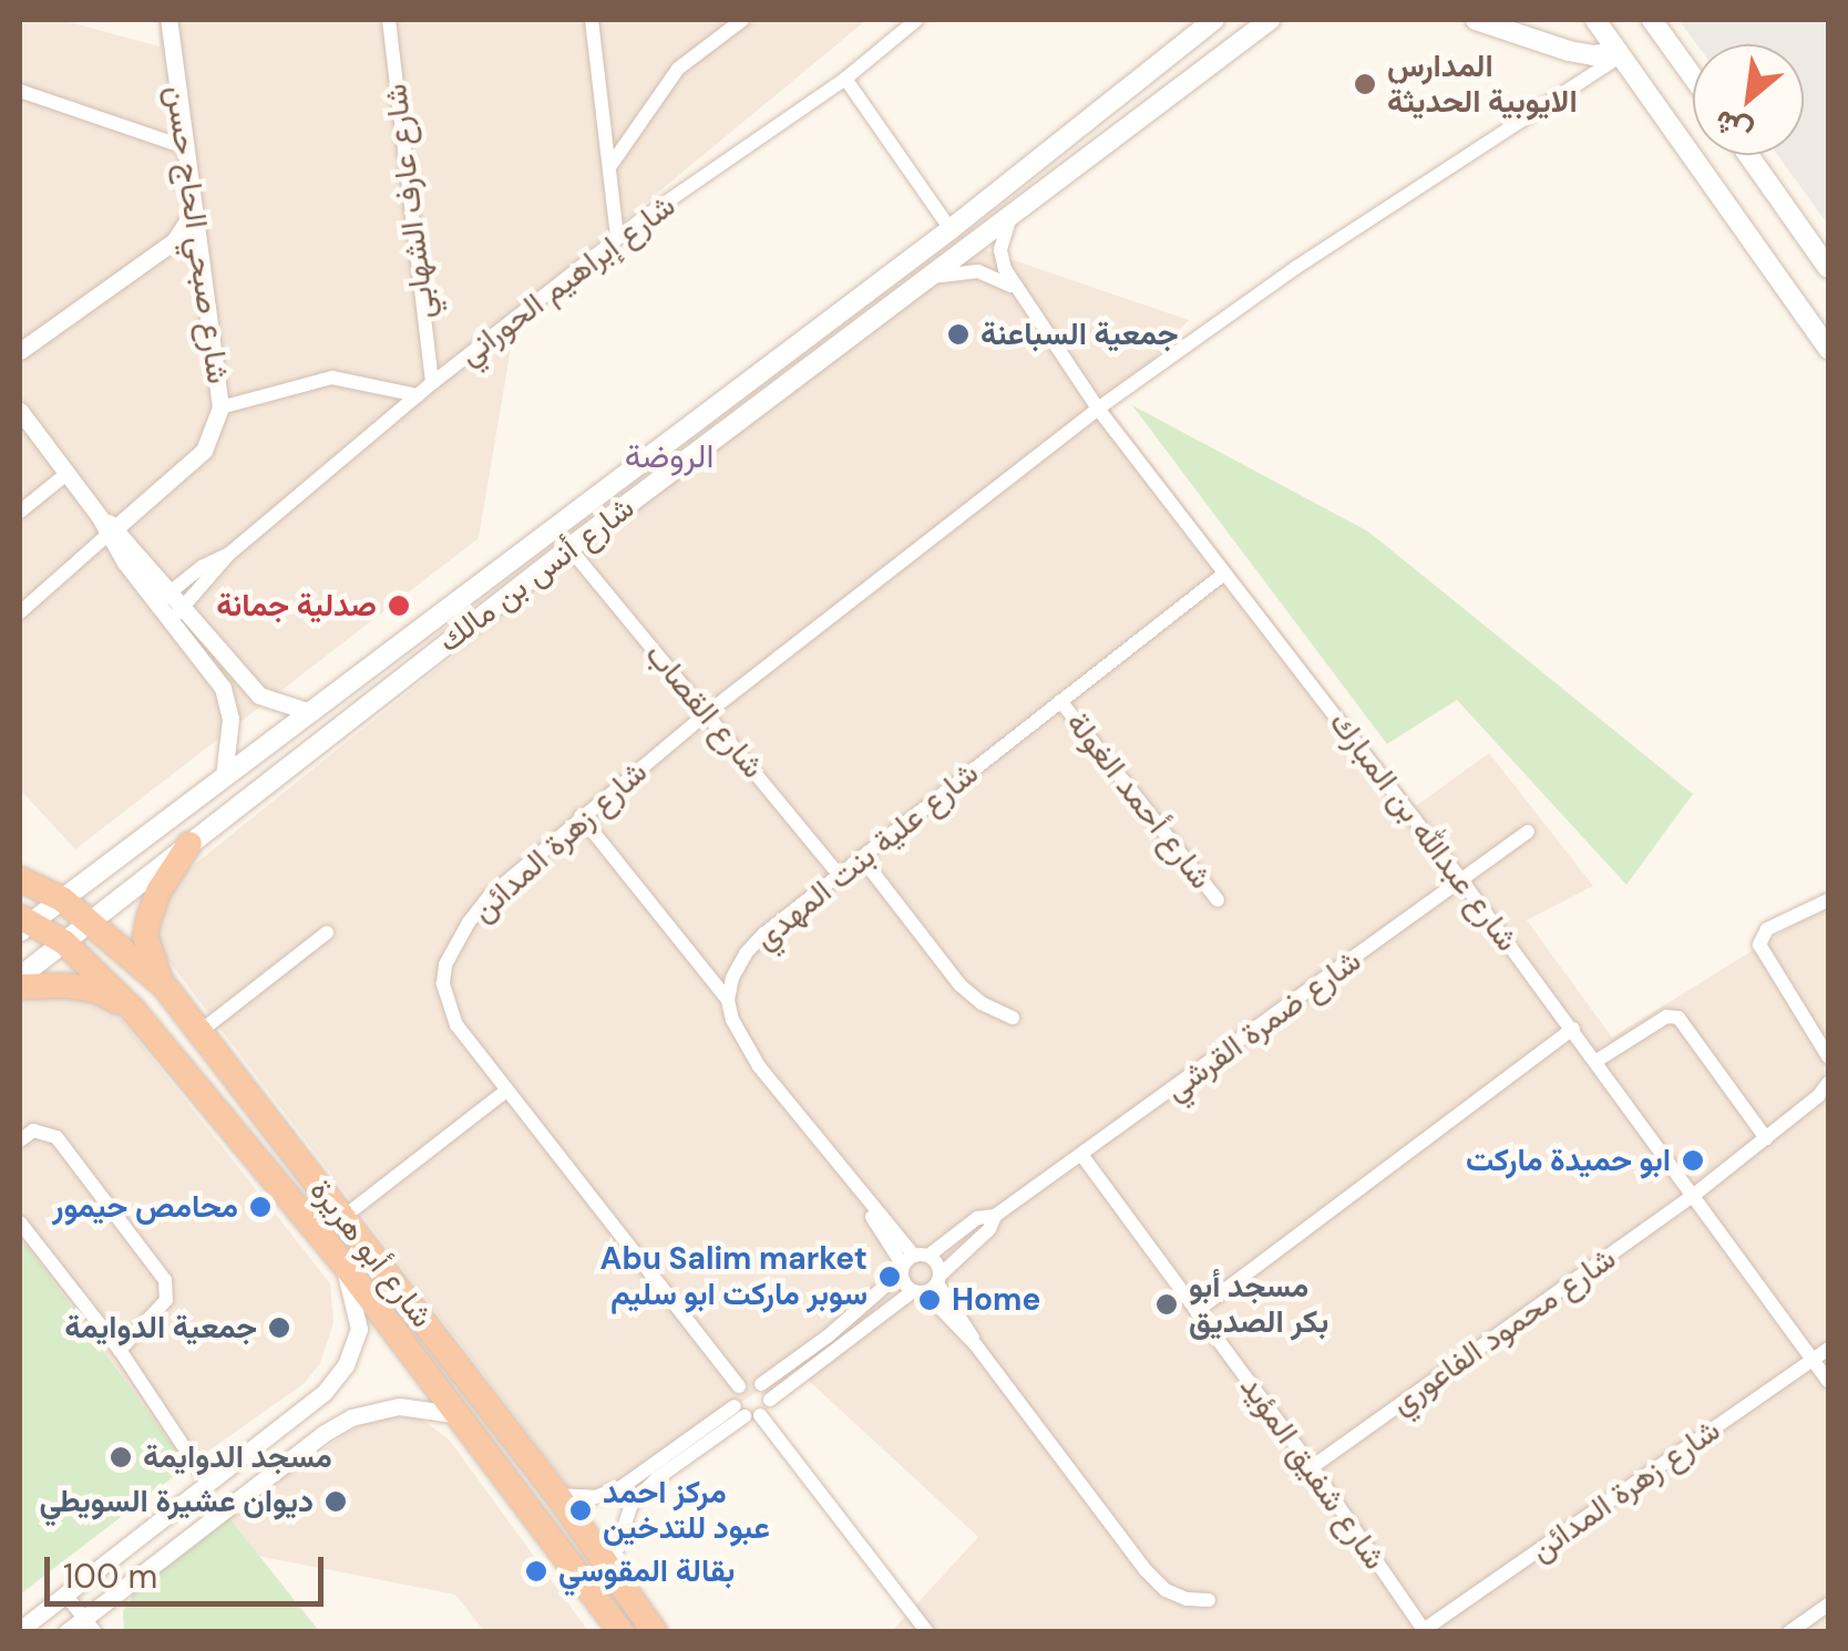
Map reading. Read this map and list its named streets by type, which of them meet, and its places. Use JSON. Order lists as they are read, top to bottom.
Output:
{
  "streets": {
    "highway": ["شارع أبو هريرة"],
    "main road": ["شارع أنس بن مالك"],
    "street": [
      "شارع عارف الشهابي",
      "شارع صبحي الحاج حسن",
      "شارع إبراهيم الحوراني",
      "شارع القصاب",
      "شارع أحمد الغولة",
      "شارع عبدالله بن المبارك",
      "شارع زهرة المدائن",
      "شارع علية بنت المهدي",
      "شارع ضمرة القرشي",
      "شارع محمود الفاعوري",
      "شارع شفيق المؤيد"
    ]
  },
  "crossings": [
    ["شارع عارف الشهابي", "شارع إبراهيم الحوراني"],
    ["شارع أنس بن مالك", "شارع القصاب"],
    ["شارع أنس بن مالك", "شارع عبدالله بن المبارك"],
    ["شارع أنس بن مالك", "شارع أبو هريرة"],
    ["شارع القصاب", "شارع زهرة المدائن"],
    ["شارع القصاب", "شارع علية بنت المهدي"],
    ["شارع أحمد الغولة", "شارع علية بنت المهدي"],
    ["شارع عبدالله بن المبارك", "شارع زهرة المدائن"],
    ["شارع عبدالله بن المبارك", "شارع علية بنت المهدي"],
    ["شارع عبدالله بن المبارك", "شارع ضمرة القرشي"],
    ["شارع عبدالله بن المبارك", "شارع محمود الفاعوري"],
    ["شارع زهرة المدائن", "شارع شفيق المؤيد"],
    ["شارع ضمرة القرشي", "شارع شفيق المؤيد"],
    ["شارع محمود الفاعوري", "شارع شفيق المؤيد"]
  ],
  "districts": ["الروضة"],
  "places": [
    "المدارس الايوبية الحديثة",
    "جمعية السباعنة",
    "صدلية جمانة",
    "ابو حميدة ماركت",
    "محامص حيمور",
    "Abu Salim market سوبر ماركت ابو سليم",
    "Home",
    "مسجد أبو بكر الصديق",
    "جمعية الدوايمة",
    "مسجد الدوايمة",
    "ديوان عشيرة السويطي",
    "مركز احمد عبود للتدخين",
    "بقالة المقوسي"
  ],
  "scale_bar": "100 m",
  "north": "bottom left"
}
